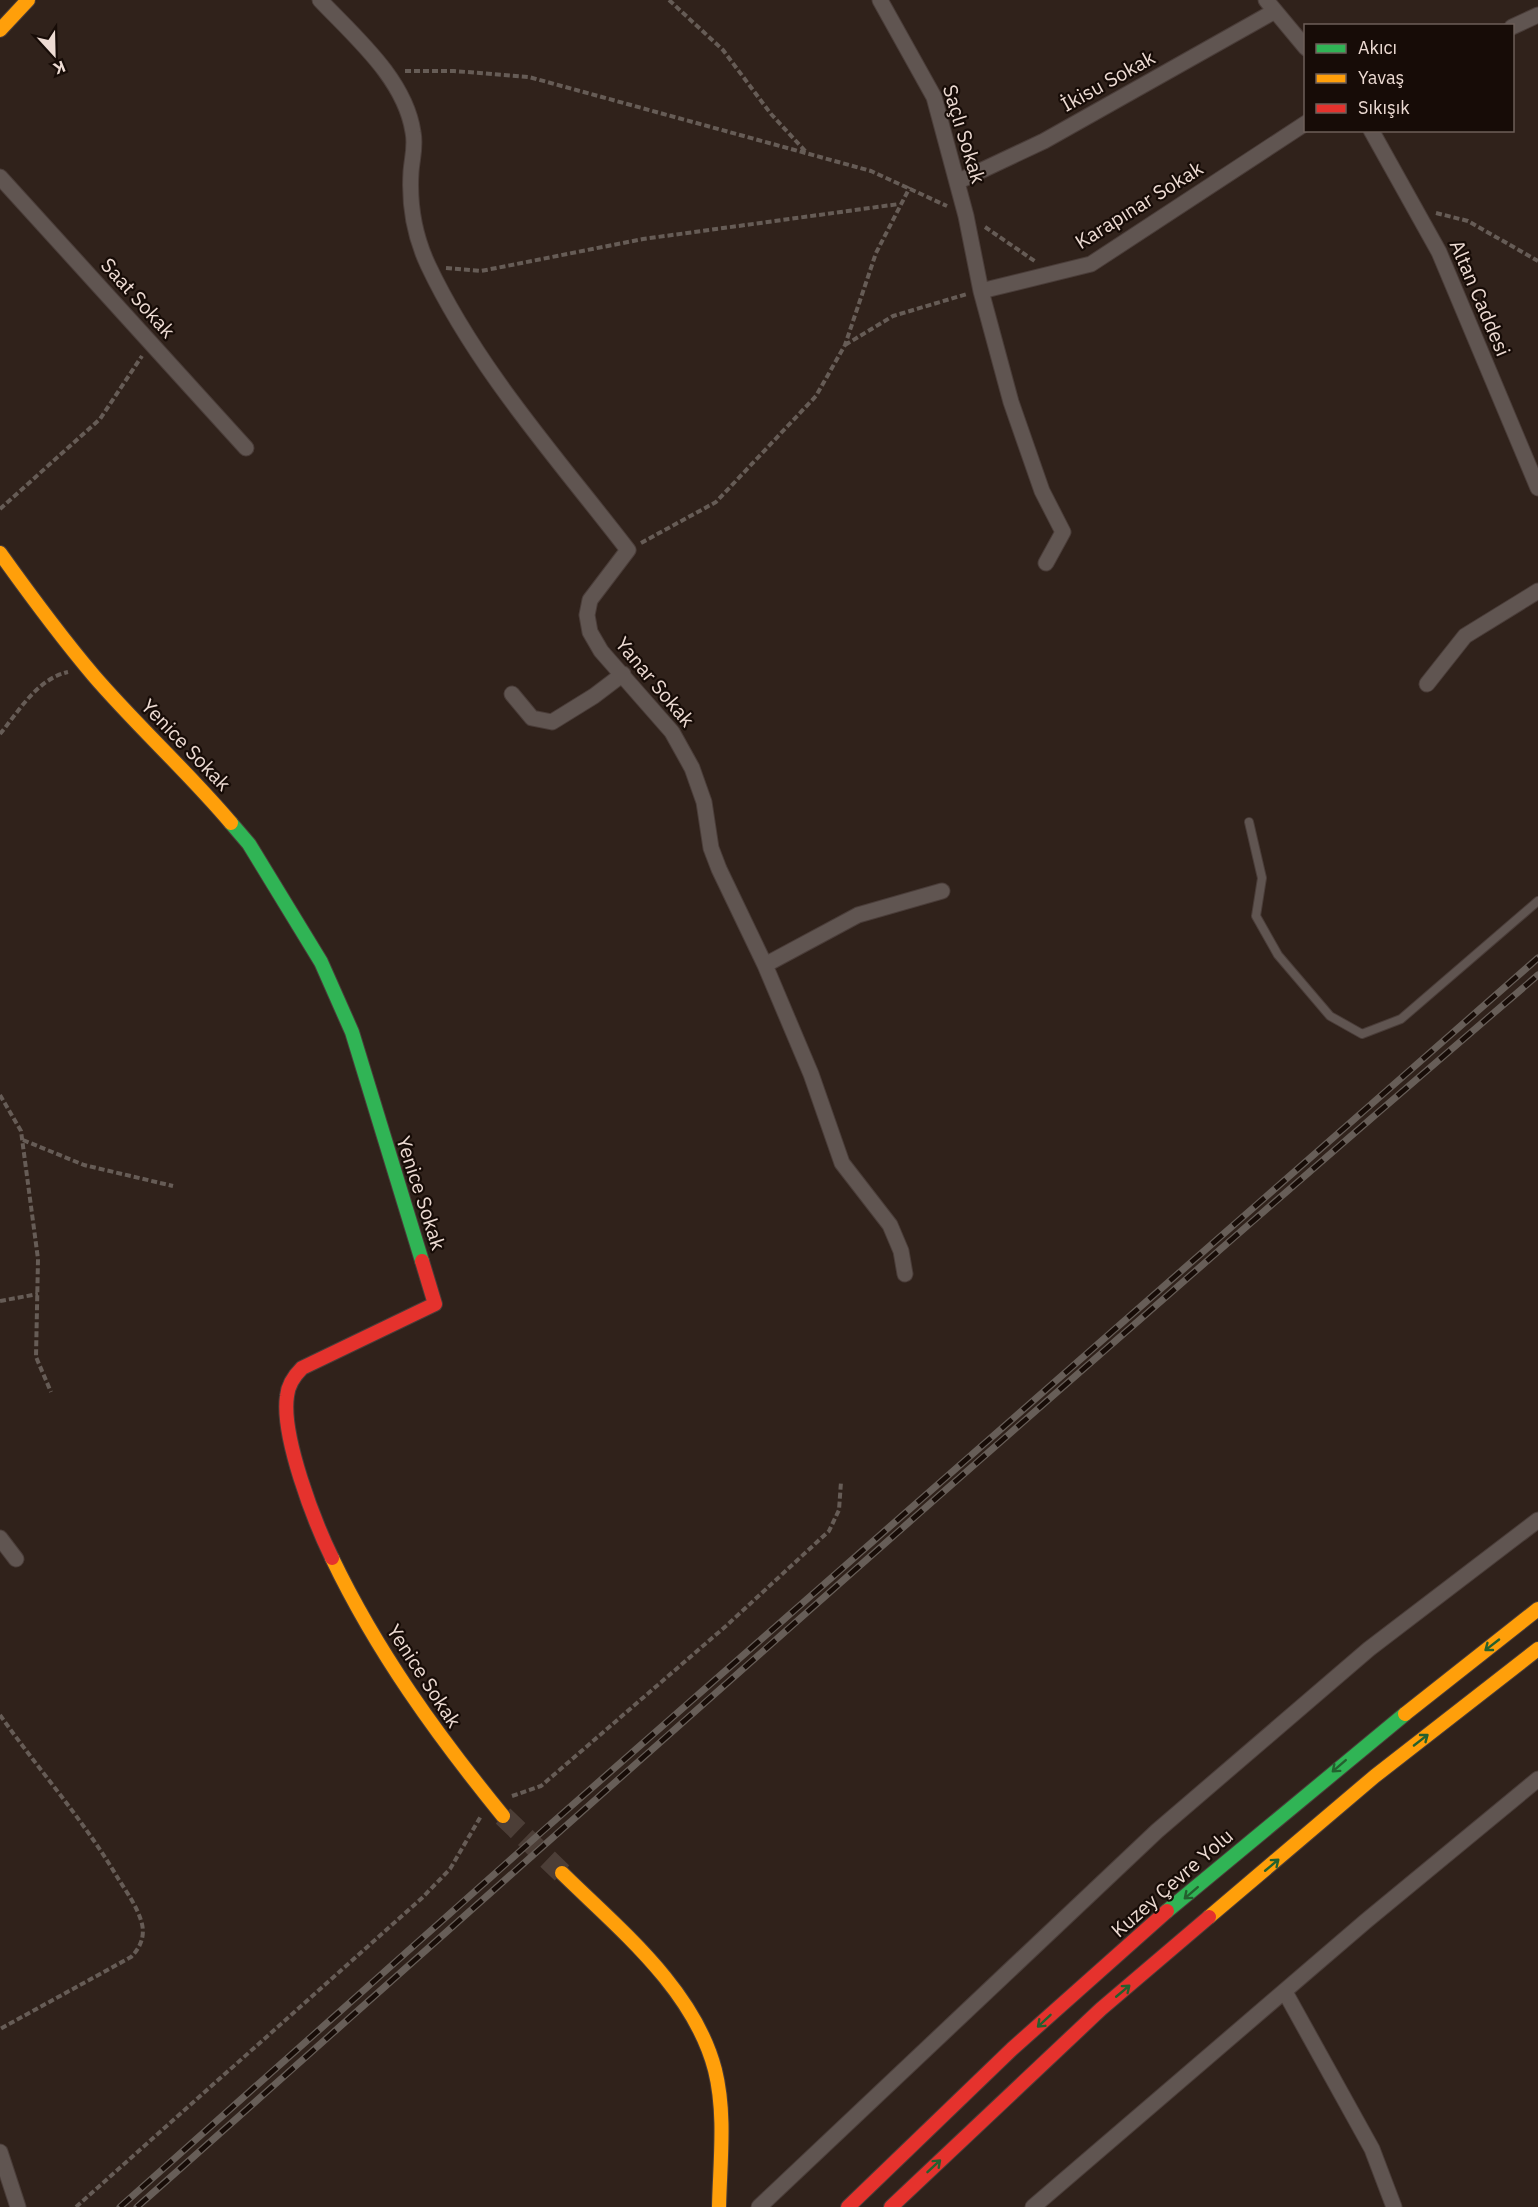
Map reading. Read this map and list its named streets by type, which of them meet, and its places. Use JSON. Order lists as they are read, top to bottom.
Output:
{
  "streets": {
    "main road": ["Yenice Sokak", "Kuzey Çevre Yolu"],
    "street": [
      "İkisu Sokak",
      "Saçlı Sokak",
      "Karapınar Sokak",
      "Saat Sokak",
      "Altan Caddesi",
      "Yanar Sokak"
    ]
  },
  "crossings": [
    ["İkisu Sokak", "Saçlı Sokak"],
    ["Saçlı Sokak", "Karapınar Sokak"]
  ],
  "legend": ["Akıcı", "Yavaş", "Sıkışık"],
  "north": "bottom"
}
